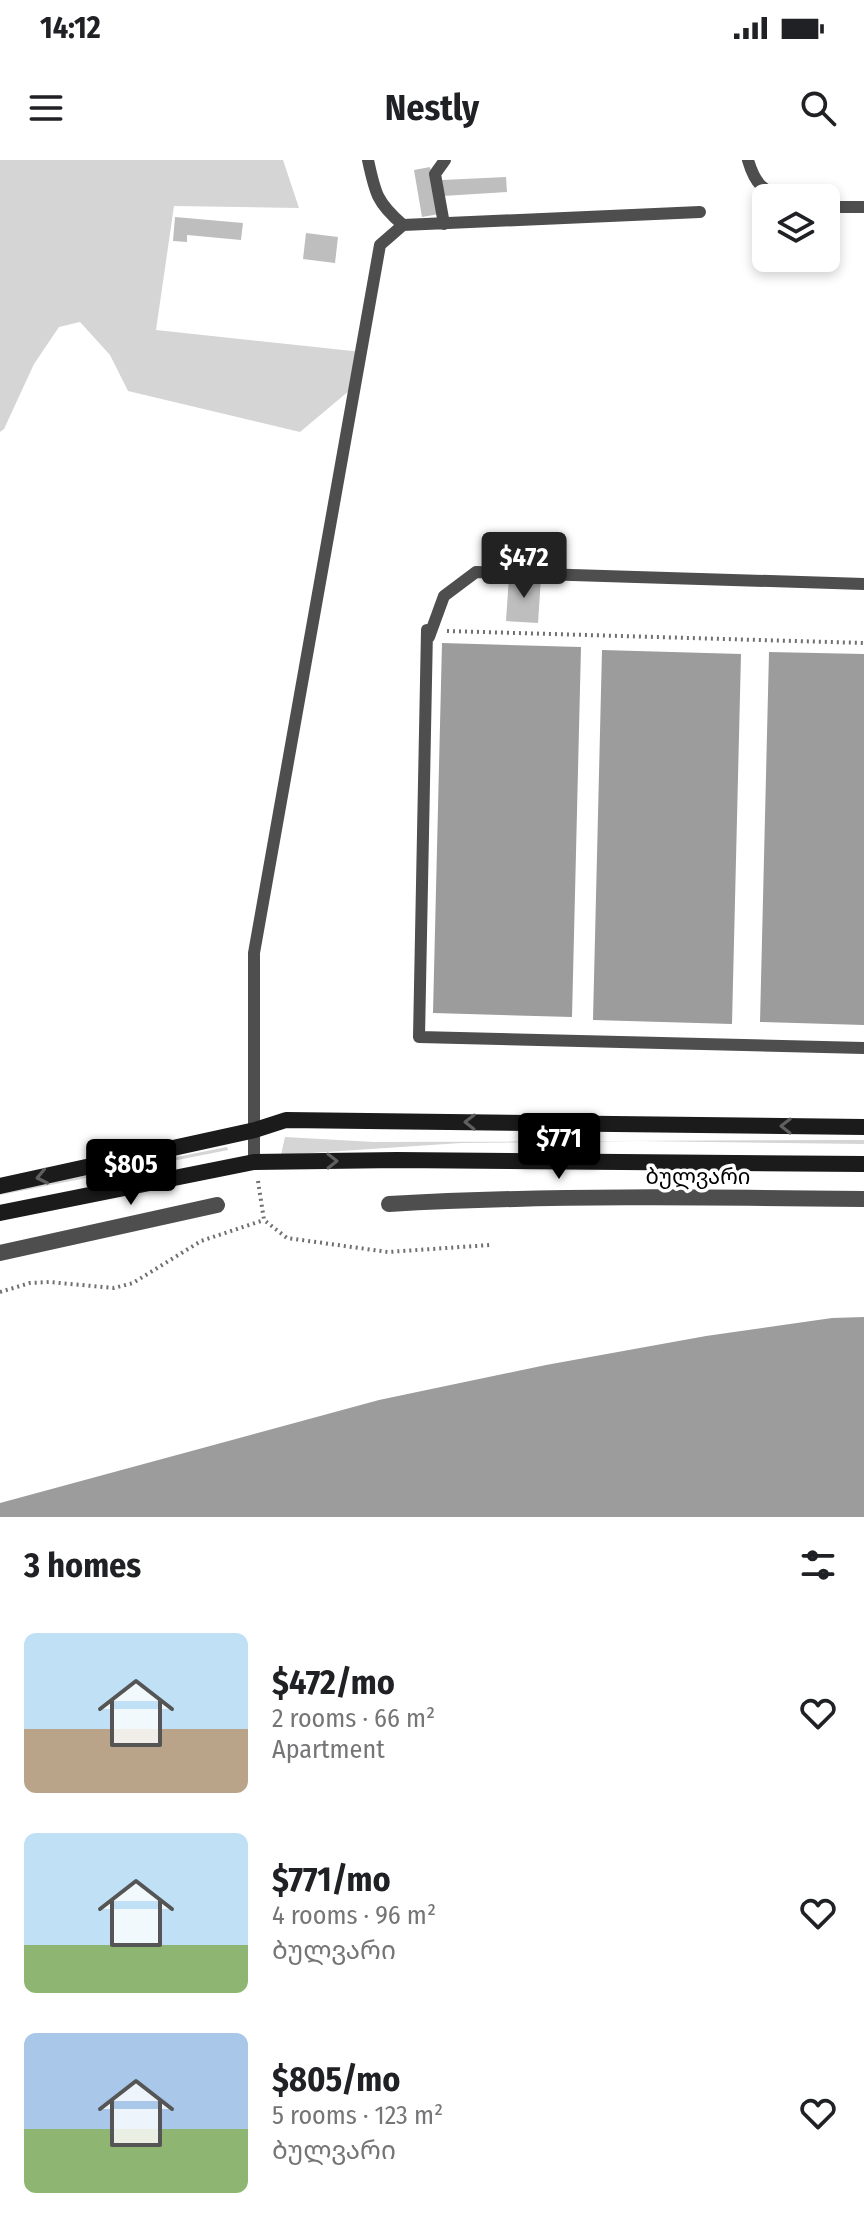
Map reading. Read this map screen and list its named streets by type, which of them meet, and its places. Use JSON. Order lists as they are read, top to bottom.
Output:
{
  "streets": {
    "street": ["ბულვარი"]
  },
  "page": {
    "status": "14:12",
    "header": "Nestly",
    "price": ["$472", "$771", "$805"],
    "heading": "3 homes",
    "list": [
      {
        "name": "$472/mo",
        "note": "2 rooms · 66 m² · Apartment"
      },
      {
        "name": "$771/mo",
        "note": "4 rooms · 96 m² · ბულვარი"
      },
      {
        "name": "$805/mo",
        "note": "5 rooms · 123 m² · ბულვარი"
      }
    ]
  }
}
